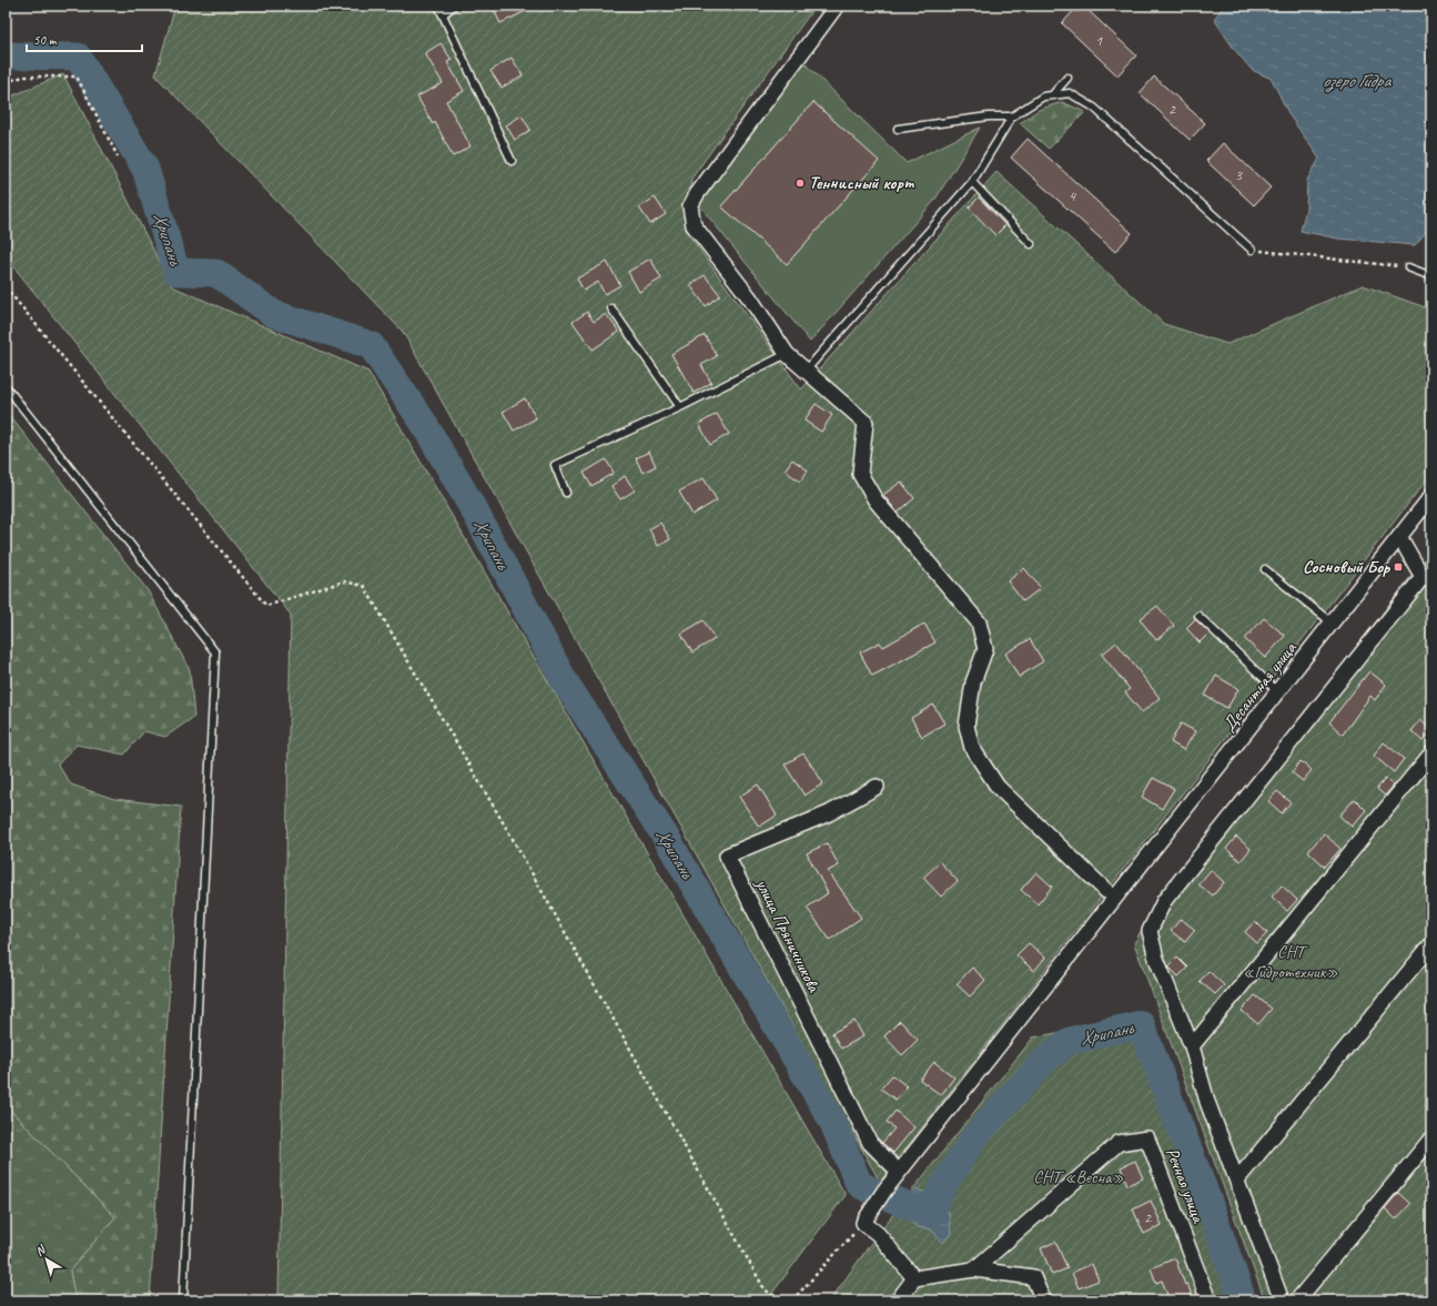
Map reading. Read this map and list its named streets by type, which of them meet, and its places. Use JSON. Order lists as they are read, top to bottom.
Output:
{
  "streets": {
    "street": ["Десантная улица", "улица Пряничникова", "Речная улица"]
  },
  "crossings": [
    ["Десантная улица", "улица Пряничникова"]
  ],
  "water": ["озеро Гидра", "Хрипань"],
  "parks": ["СНТ «Гидротехник»", "СНТ «Весна»"],
  "places": {
    "other": ["Теннисный корт"],
    "transit": ["Сосновый Бор"]
  },
  "house_numbers": [
    "1",
    "2",
    "3",
    "4",
    "2"
  ],
  "scale_bar": "50 m",
  "north": "top left"
}
